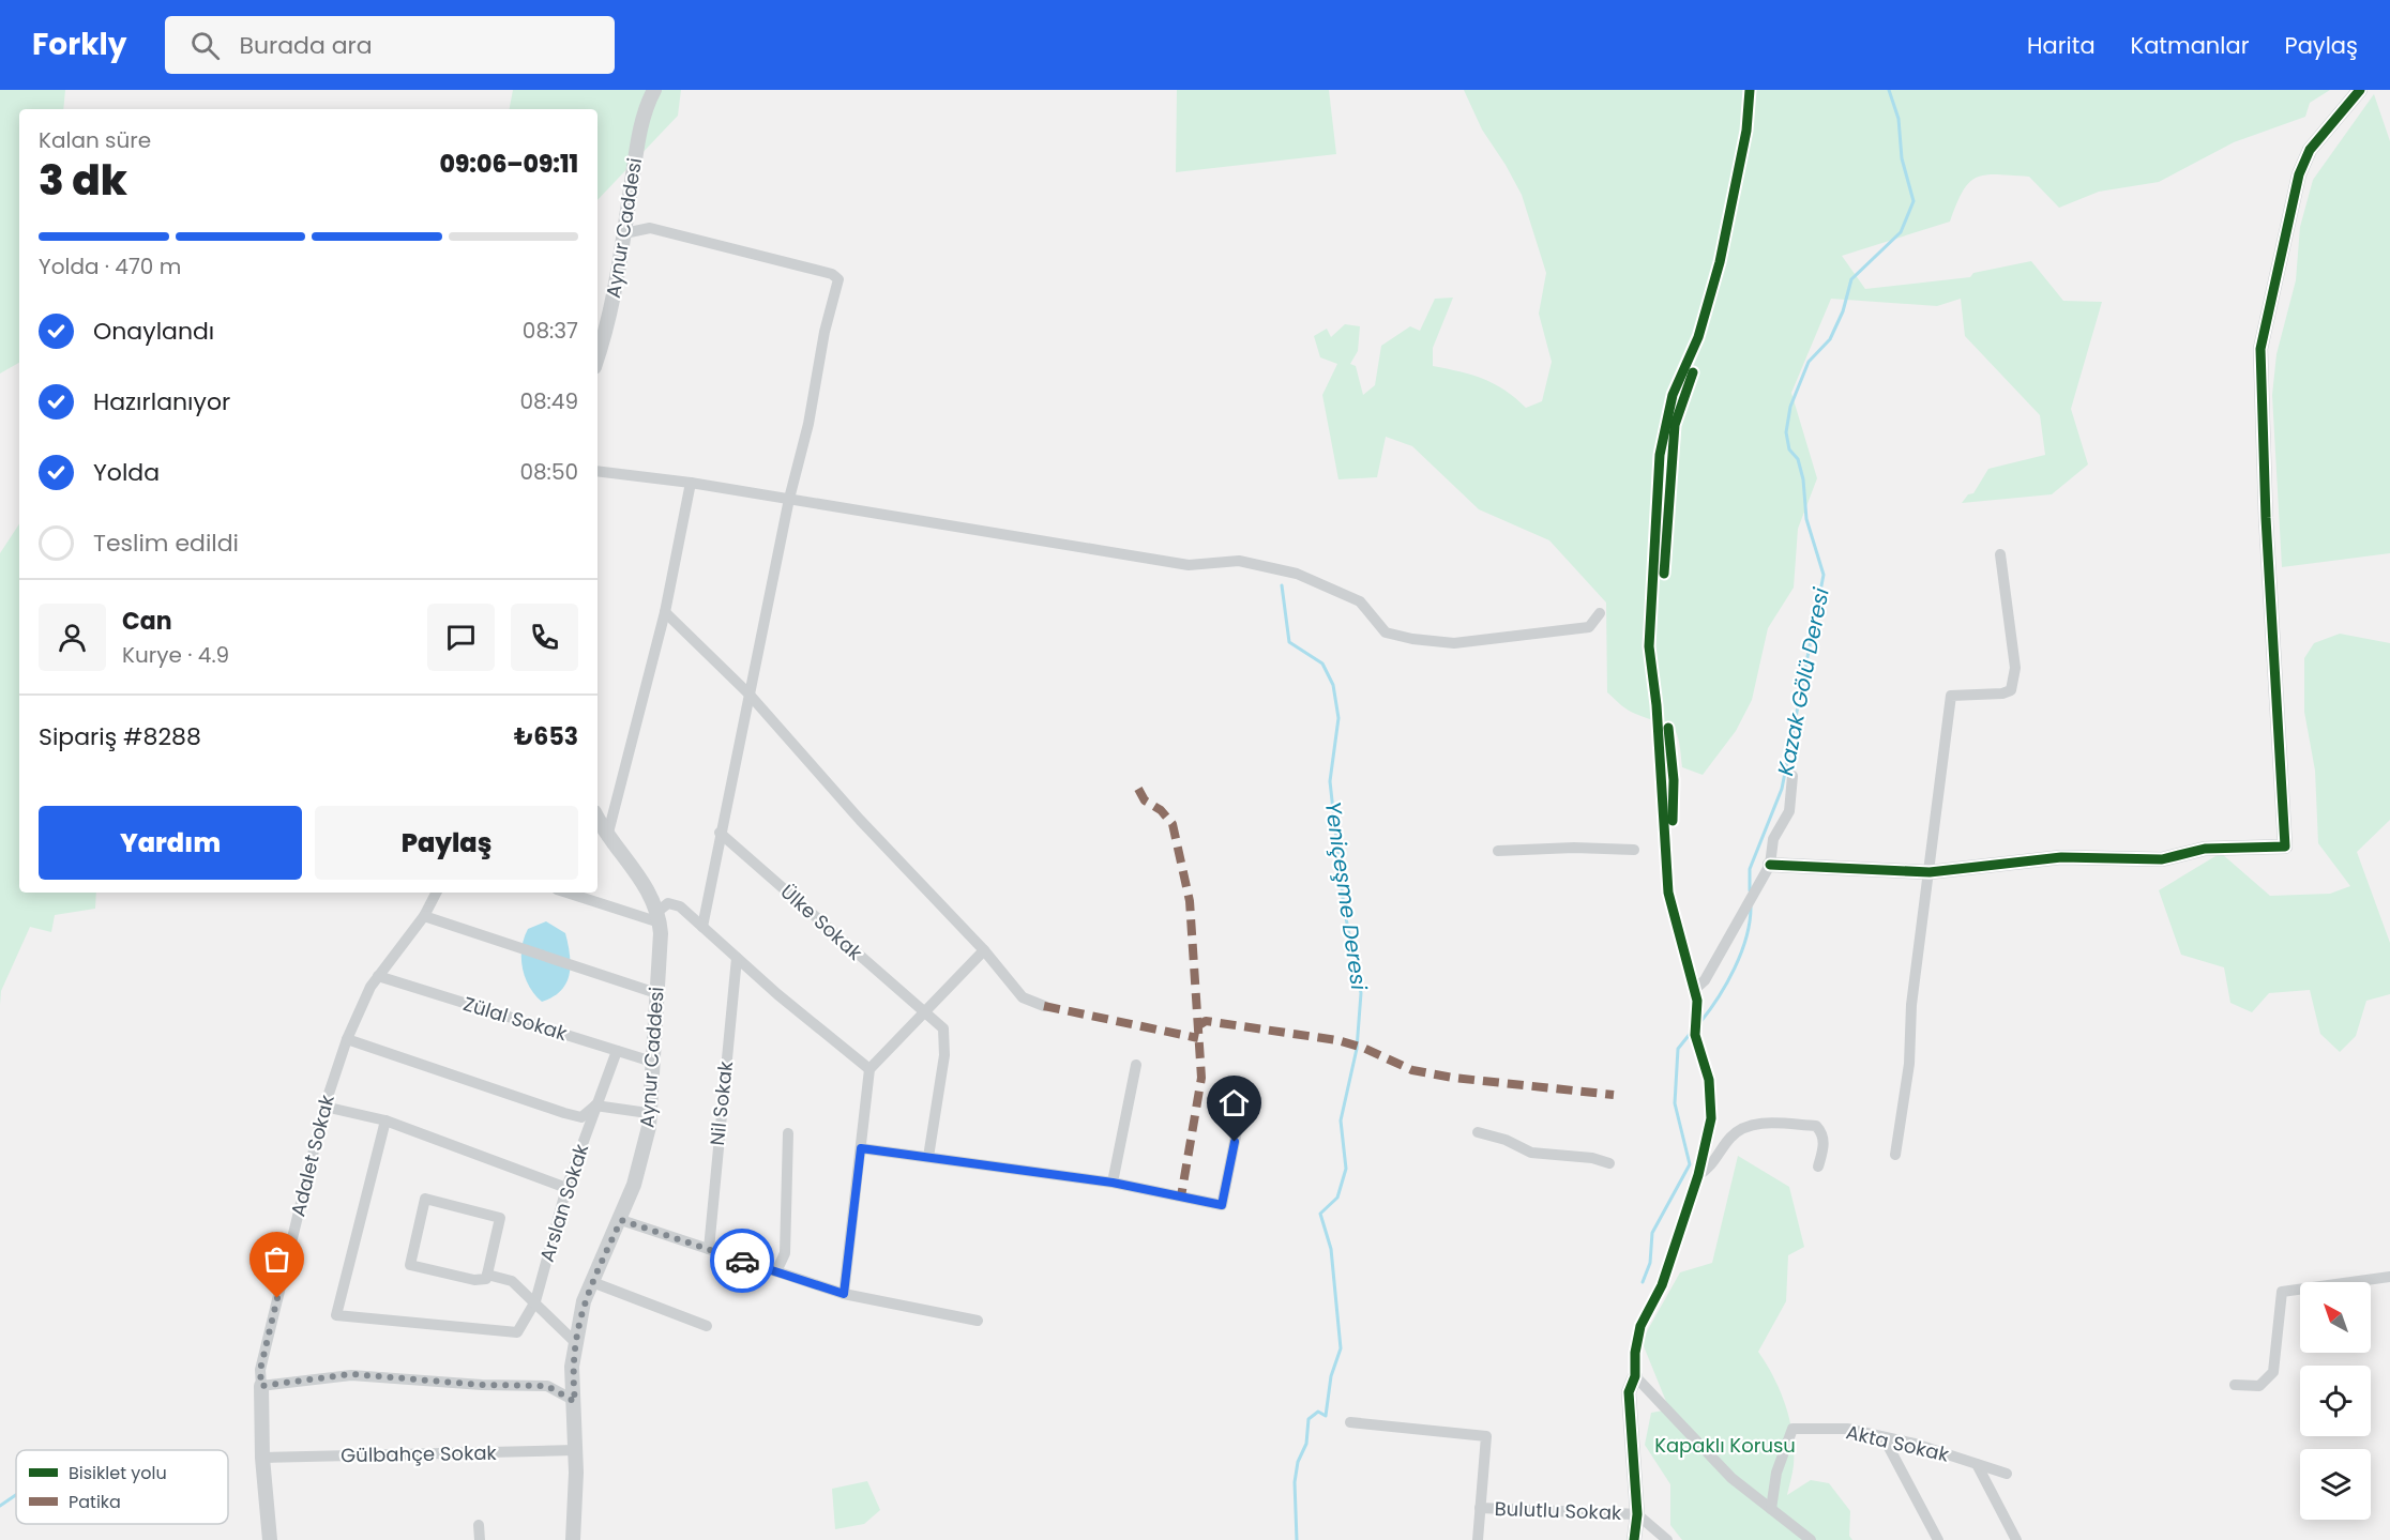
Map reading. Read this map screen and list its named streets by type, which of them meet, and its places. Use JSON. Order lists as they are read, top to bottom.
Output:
{
  "streets": {
    "street": [
      "Aynur Caddesi",
      "Ülke Sokak",
      "Zülal Sokak",
      "Nil Sokak",
      "Adalet Sokak",
      "Arslan Sokak",
      "Akta Sokak",
      "Gülbahçe Sokak",
      "Bulutlu Sokak"
    ]
  },
  "crossings": [
    ["Aynur Caddesi", "Zülal Sokak"],
    ["Aynur Caddesi", "Gülbahçe Sokak"],
    ["Zülal Sokak", "Adalet Sokak"],
    ["Zülal Sokak", "Arslan Sokak"]
  ],
  "water": ["Kazak Gölü Deresi", "Yeniçeşme Deresi"],
  "parks": ["Kapaklı Korusu"],
  "legend": ["Bisiklet yolu", "Patika"],
  "north": "top left",
  "page": {
    "header": "Forkly",
    "search": "Burada ara",
    "nav": ["Harita", "Katmanlar", "Paylaş"],
    "heading": ["3 dk", "Kalan süre", "09:06–09:11"],
    "panel": [
      "Can",
      "Kurye · 4.9",
      "Sipariş #8288",
      "₺653"
    ],
    "bar": "Yolda · 470 m",
    "list": [
      ["Onaylandı", "08:37"],
      ["Hazırlanıyor", "08:49"],
      ["Yolda", "08:50"],
      "Teslim edildi"
    ],
    "buttons": ["Yardım", "Paylaş"]
  }
}
